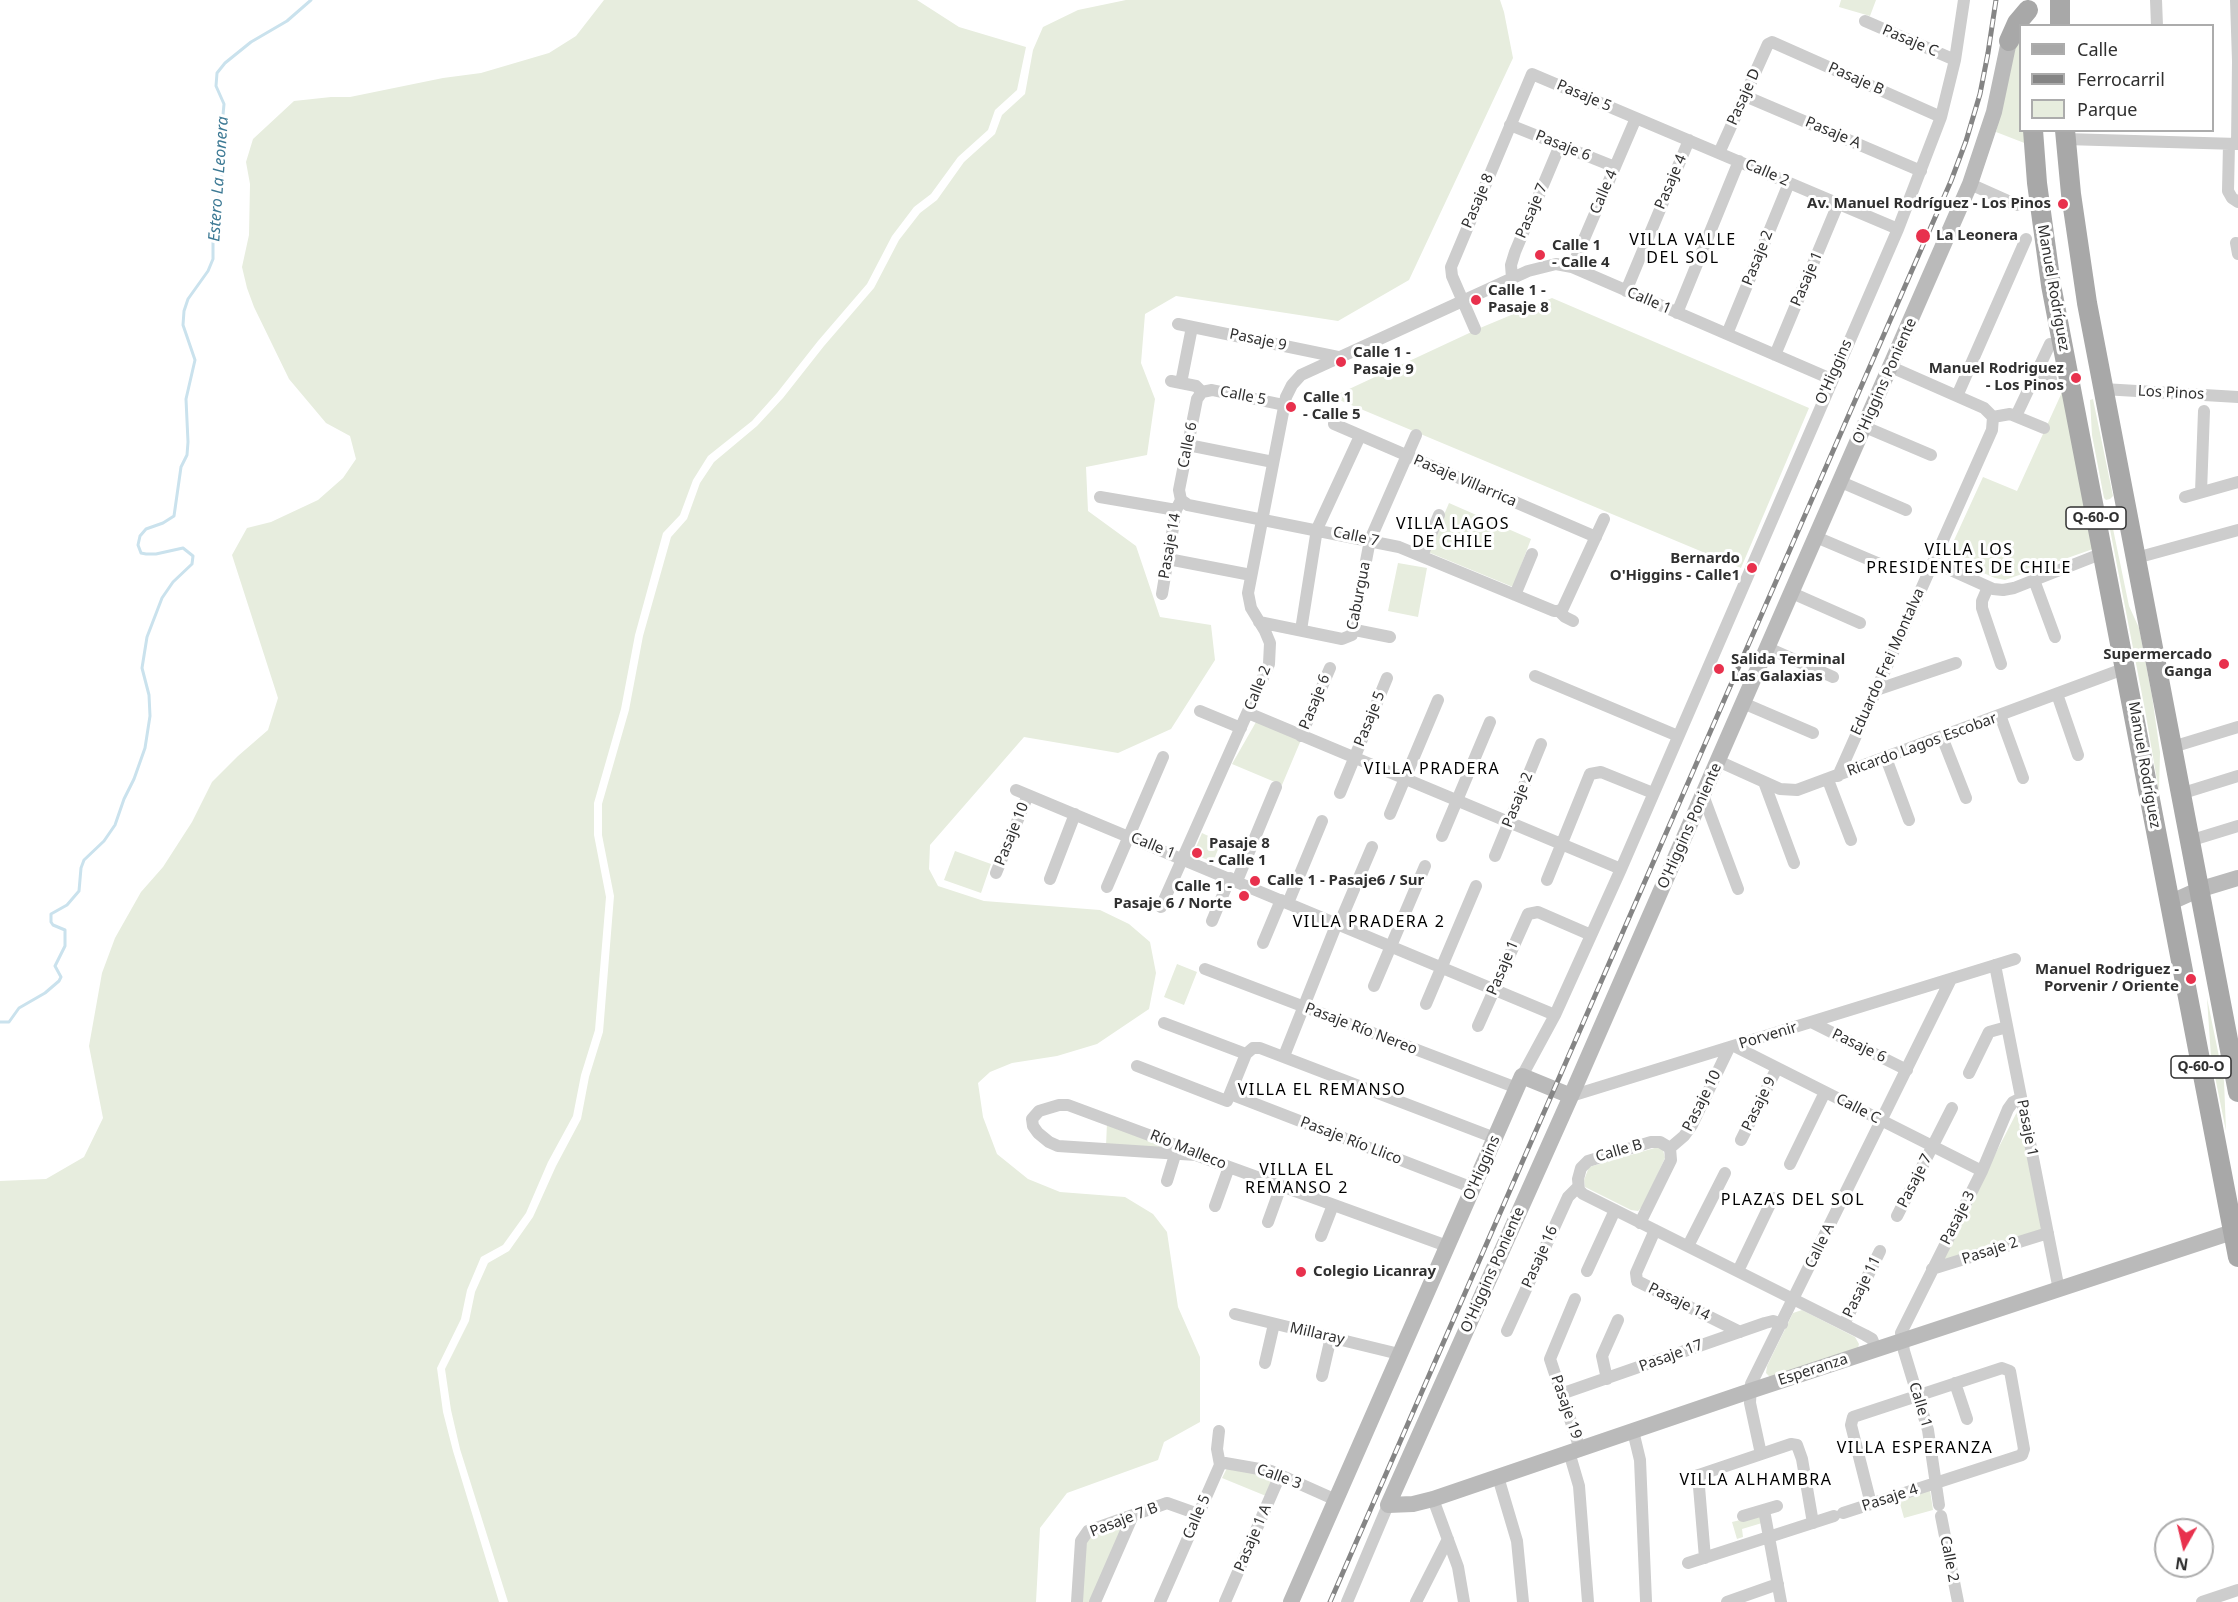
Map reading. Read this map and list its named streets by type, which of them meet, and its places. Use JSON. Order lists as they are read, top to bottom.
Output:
{
  "streets": {
    "main road": ["Manuel Rodríguez", "Q-60-O"],
    "street": [
      "Pasaje C",
      "Pasaje B",
      "Pasaje 5",
      "Pasaje D",
      "Pasaje A",
      "Pasaje 6",
      "Calle 2",
      "Pasaje 4",
      "Calle 4",
      "Pasaje 8",
      "Pasaje 7",
      "Pasaje 2",
      "Pasaje 1",
      "Calle 1",
      "Pasaje 9",
      "O'Higgins",
      "O'Higgins Poniente",
      "Los Pinos",
      "Calle 5",
      "Calle 6",
      "Pasaje Villarrica",
      "Calle 7",
      "Pasaje 14",
      "Caburgua",
      "Eduardo Frei Montalva",
      "Ricardo Lagos Escobar",
      "Pasaje 10",
      "Pasaje Río Nereo",
      "Porvenir",
      "Calle C",
      "Pasaje Río Llico",
      "Río Malleco",
      "Calle B",
      "Pasaje 3",
      "Calle A",
      "Pasaje 16",
      "Pasaje 11",
      "Millaray",
      "Pasaje 17",
      "Esperanza",
      "Pasaje 19",
      "Calle 3",
      "Pasaje 7 B",
      "Pasaje 1 A"
    ]
  },
  "crossings": [
    ["Pasaje C", "O'Higgins"],
    ["Pasaje B", "Pasaje D"],
    ["Pasaje B", "O'Higgins"],
    ["Pasaje 5", "Calle 2"],
    ["Pasaje 5", "Calle 4"],
    ["Pasaje 5", "Pasaje 8"],
    ["Pasaje D", "Pasaje A"],
    ["Pasaje D", "Calle 2"],
    ["Pasaje A", "O'Higgins"],
    ["Pasaje 6", "Calle 4"],
    ["Pasaje 6", "Pasaje 8"],
    ["Pasaje 6", "Pasaje 7"],
    ["Pasaje 6", "Porvenir"],
    ["Pasaje 6", "Calle A"],
    ["Calle 2", "Pasaje 4"],
    ["Calle 2", "Calle 4"],
    ["Calle 2", "Pasaje 2"],
    ["Calle 2", "Pasaje 1"],
    ["Calle 2", "Calle 1"],
    ["Calle 2", "O'Higgins"],
    ["Calle 2", "Calle 5"],
    ["Calle 2", "Calle 7"],
    ["Calle 2", "Caburgua"],
    ["Pasaje 4", "Calle 1"],
    ["Calle 4", "Calle 1"],
    ["Pasaje 8", "Calle 1"],
    ["Pasaje 7", "Calle 1"],
    ["Pasaje 7", "Calle C"],
    ["Pasaje 2", "Pasaje 1"],
    ["Pasaje 2", "Calle 1"],
    ["Pasaje 2", "Pasaje 3"],
    ["Pasaje 1", "Calle 1"],
    ["Pasaje 1", "O'Higgins"],
    ["Pasaje 1", "Porvenir"],
    ["Pasaje 1", "Pasaje 3"],
    ["Pasaje 1", "Esperanza"],
    ["Manuel Rodríguez", "Los Pinos"],
    ["Manuel Rodríguez", "Ricardo Lagos Escobar"],
    ["Manuel Rodríguez", "Esperanza"],
    ["Calle 1", "Pasaje 9"],
    ["Calle 1", "O'Higgins"],
    ["Calle 1", "Calle 5"],
    ["Calle 1", "Pasaje 10"],
    ["Calle 1", "Pasaje 3"],
    ["Calle 1", "Esperanza"],
    ["Pasaje 9", "Calle C"],
    ["O'Higgins", "Pasaje Río Nereo"],
    ["O'Higgins", "Pasaje Río Llico"],
    ["O'Higgins", "Río Malleco"],
    ["O'Higgins", "Millaray"],
    ["O'Higgins", "Calle 3"],
    ["O'Higgins Poniente", "Ricardo Lagos Escobar"],
    ["O'Higgins Poniente", "Porvenir"],
    ["O'Higgins Poniente", "Esperanza"],
    ["Calle 5", "Calle 6"],
    ["Calle 5", "Calle 3"],
    ["Calle 5", "Pasaje 7 B"],
    ["Calle 6", "Calle 7"],
    ["Calle 6", "Pasaje 14"],
    ["Pasaje Villarrica", "Caburgua"],
    ["Calle 7", "Pasaje 14"],
    ["Calle 7", "Caburgua"],
    ["Pasaje 14", "Pasaje 17"],
    ["Eduardo Frei Montalva", "Ricardo Lagos Escobar"],
    ["Pasaje 10", "Porvenir"],
    ["Pasaje 10", "Calle C"],
    ["Pasaje 10", "Calle B"],
    ["Porvenir", "Calle C"],
    ["Porvenir", "Calle A"],
    ["Calle C", "Pasaje 3"],
    ["Calle C", "Calle A"],
    ["Calle B", "Pasaje 16"],
    ["Pasaje 3", "Esperanza"],
    ["Calle A", "Pasaje 17"],
    ["Calle A", "Esperanza"],
    ["Pasaje 17", "Pasaje 19"],
    ["Esperanza", "Pasaje 19"],
    ["Calle 3", "Pasaje 1 A"]
  ],
  "districts": [
    "VILLA VALLE DEL SOL",
    "VILLA LAGOS DE CHILE",
    "VILLA LOS PRESIDENTES DE CHILE",
    "VILLA PRADERA",
    "VILLA PRADERA 2",
    "VILLA EL REMANSO",
    "VILLA EL REMANSO 2",
    "PLAZAS DEL SOL",
    "VILLA ESPERANZA",
    "VILLA ALHAMBRA"
  ],
  "water": ["Estero La Leonera"],
  "places": [
    "Av. Manuel Rodríguez - Los Pinos",
    "La Leonera",
    "Calle 1 - Calle 4",
    "Calle 1 - Pasaje 8",
    "Calle 1 - Pasaje 9",
    "Manuel Rodriguez - Los Pinos",
    "Calle 1 - Calle 5",
    "Bernardo O'Higgins - Calle1",
    "Supermercado Ganga",
    "Salida Terminal Las Galaxias",
    "Pasaje 8 - Calle 1",
    "Calle 1 - Pasaje6 / Sur",
    "Calle 1 - Pasaje 6 / Norte",
    "Manuel Rodriguez - Porvenir / Oriente",
    "Colegio Licanray"
  ],
  "legend": ["Calle", "Ferrocarril", "Parque"],
  "north": "bottom"
}
